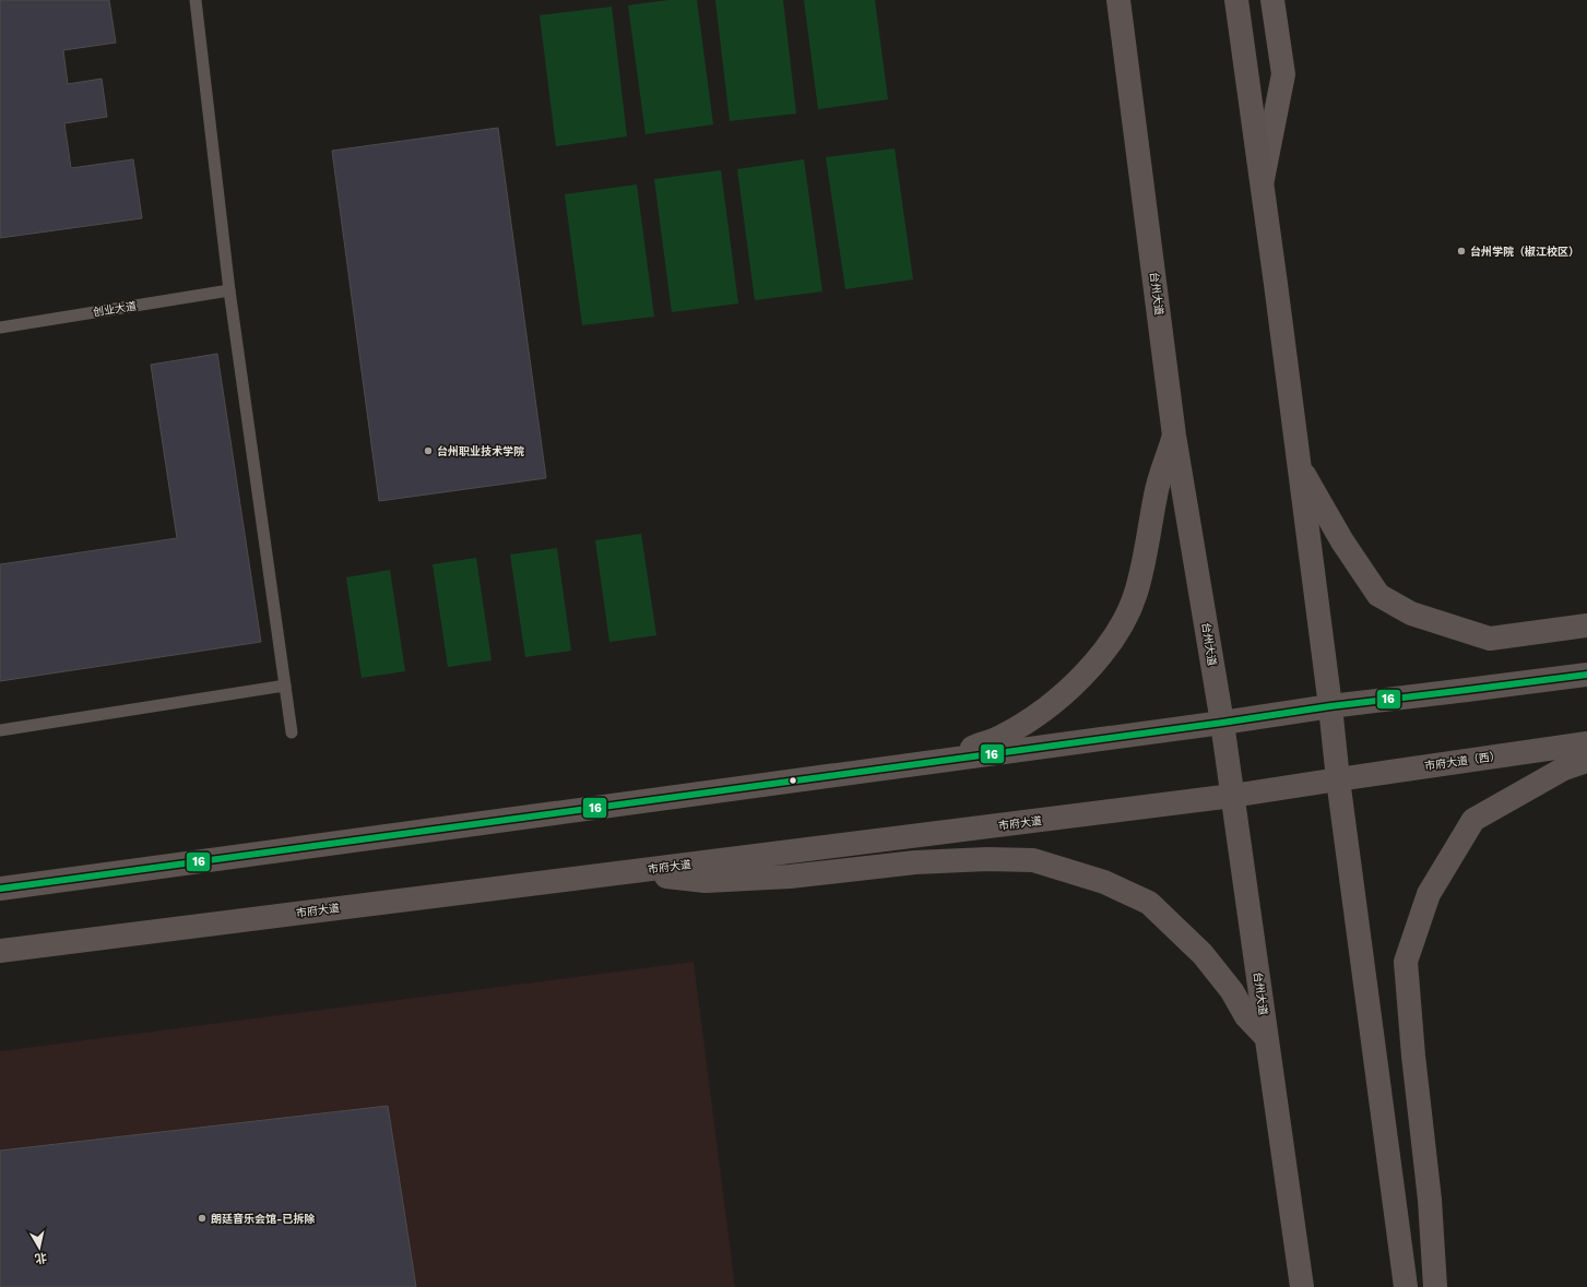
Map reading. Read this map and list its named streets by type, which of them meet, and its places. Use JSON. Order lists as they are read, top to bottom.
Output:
{
  "streets": {
    "main road": ["台州大道", "市府大道（西）", "市府大道"],
    "lane": ["创业大道"]
  },
  "crossings": [
    ["台州大道", "市府大道"],
    ["市府大道（西）", "市府大道"]
  ],
  "places": ["台州学院（椒江校区）", "台州职业技术学院", "朗廷音乐会馆-已拆除"],
  "lines": ["transit line 16"],
  "north": "bottom"
}
